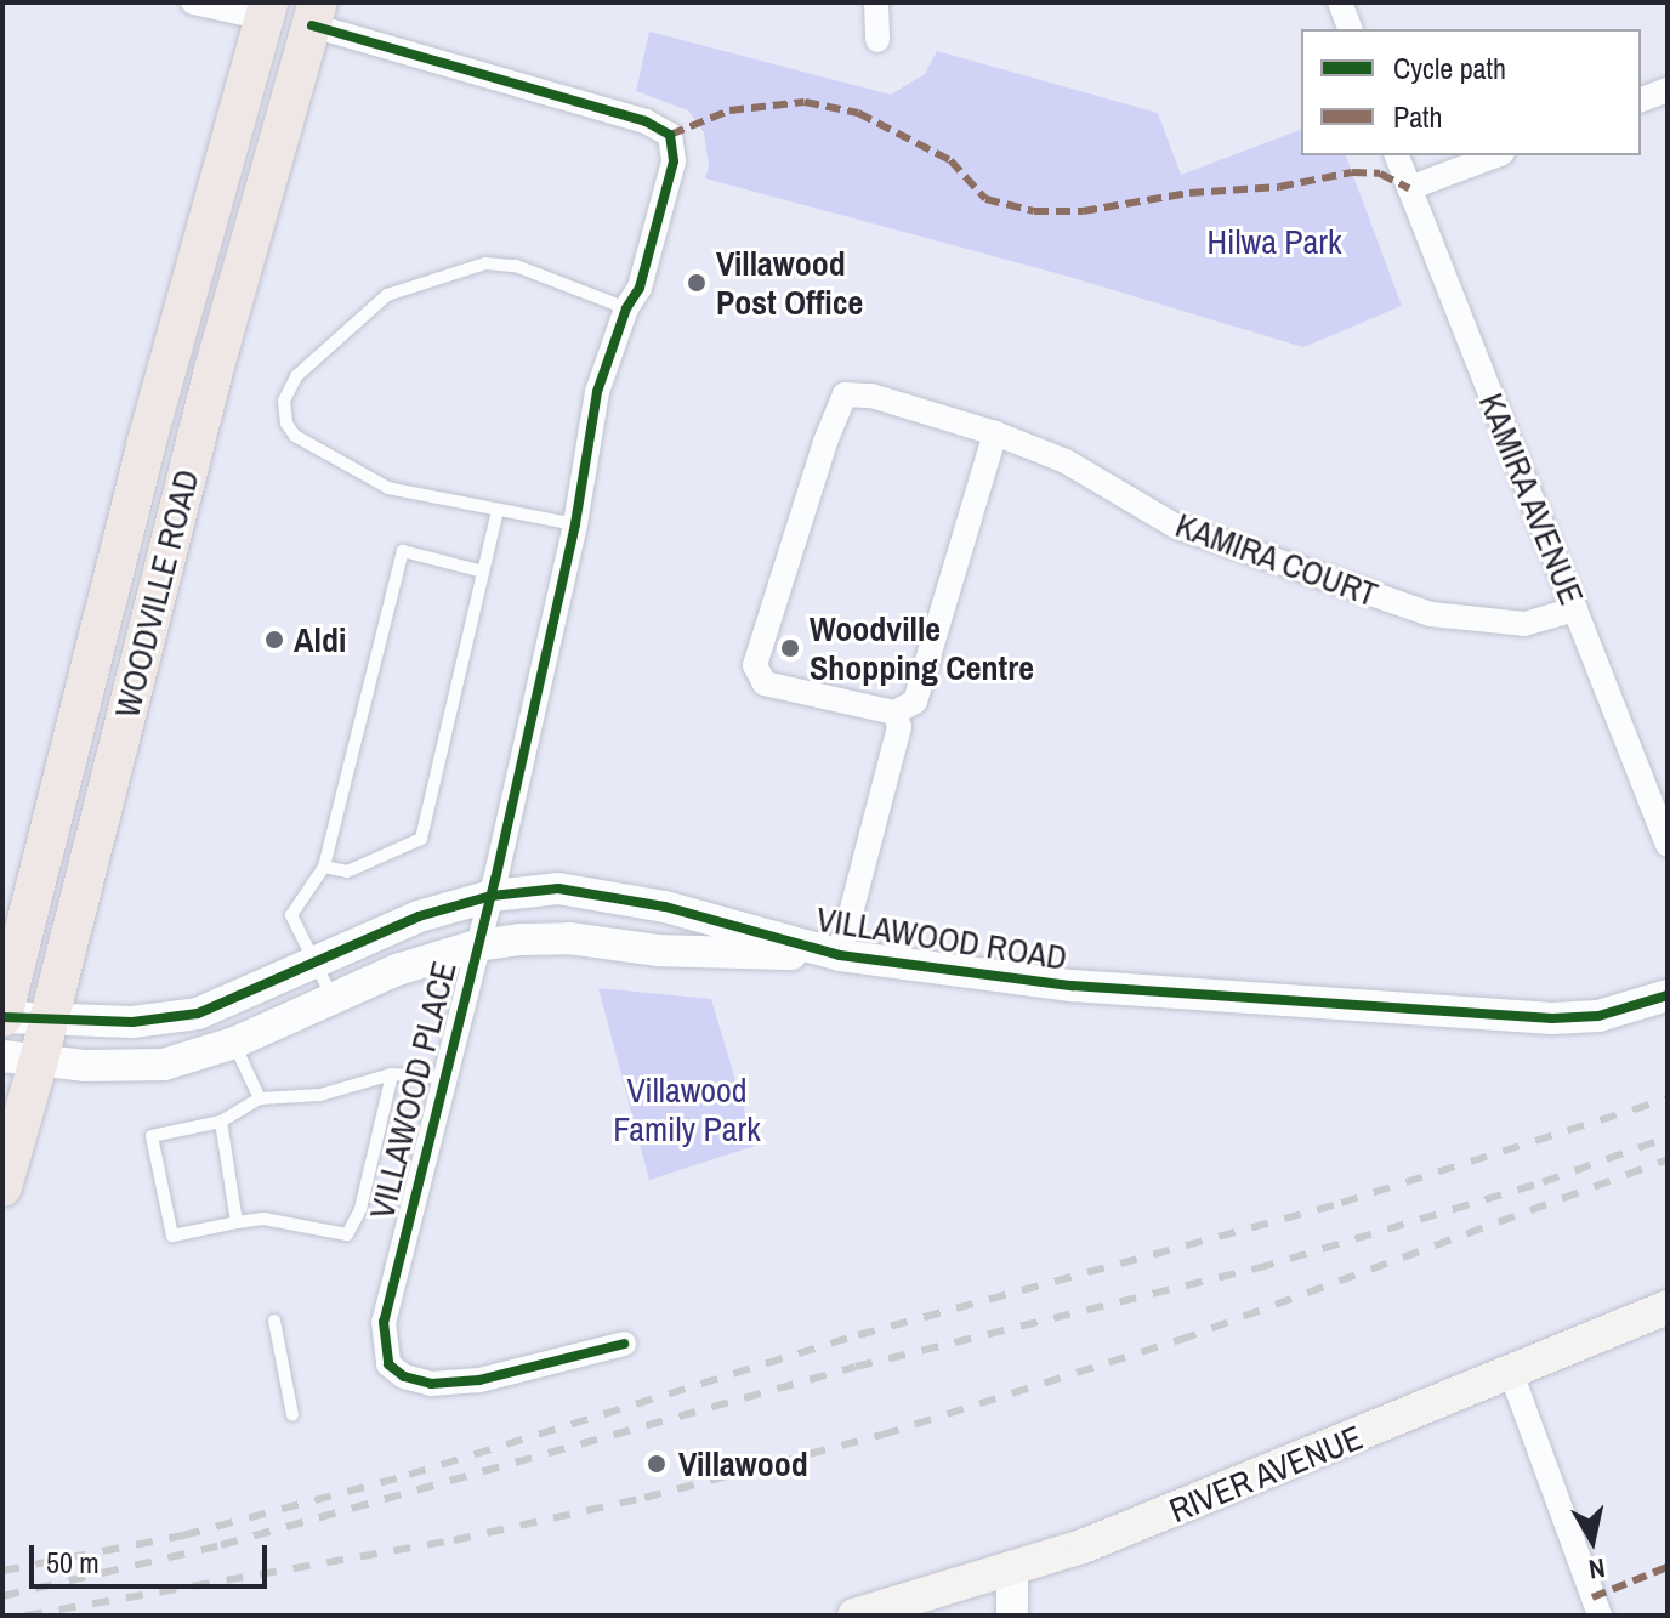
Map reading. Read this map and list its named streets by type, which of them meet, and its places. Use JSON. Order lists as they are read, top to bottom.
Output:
{
  "streets": {
    "main road": ["WOODVILLE ROAD", "RIVER AVENUE"],
    "street": [
      "KAMIRA AVENUE",
      "KAMIRA COURT",
      "VILLAWOOD ROAD",
      "VILLAWOOD PLACE"
    ]
  },
  "crossings": [
    ["KAMIRA AVENUE", "KAMIRA COURT"],
    ["WOODVILLE ROAD", "VILLAWOOD ROAD"],
    ["WOODVILLE ROAD", "VILLAWOOD PLACE"],
    ["VILLAWOOD ROAD", "VILLAWOOD PLACE"]
  ],
  "parks": ["Hilwa Park", "Villawood Family Park"],
  "places": [
    "Villawood Post Office",
    "Aldi",
    "Woodville Shopping Centre",
    "Villawood"
  ],
  "legend": ["Cycle path", "Path"],
  "scale_bar": "50 m",
  "north": "bottom"
}
